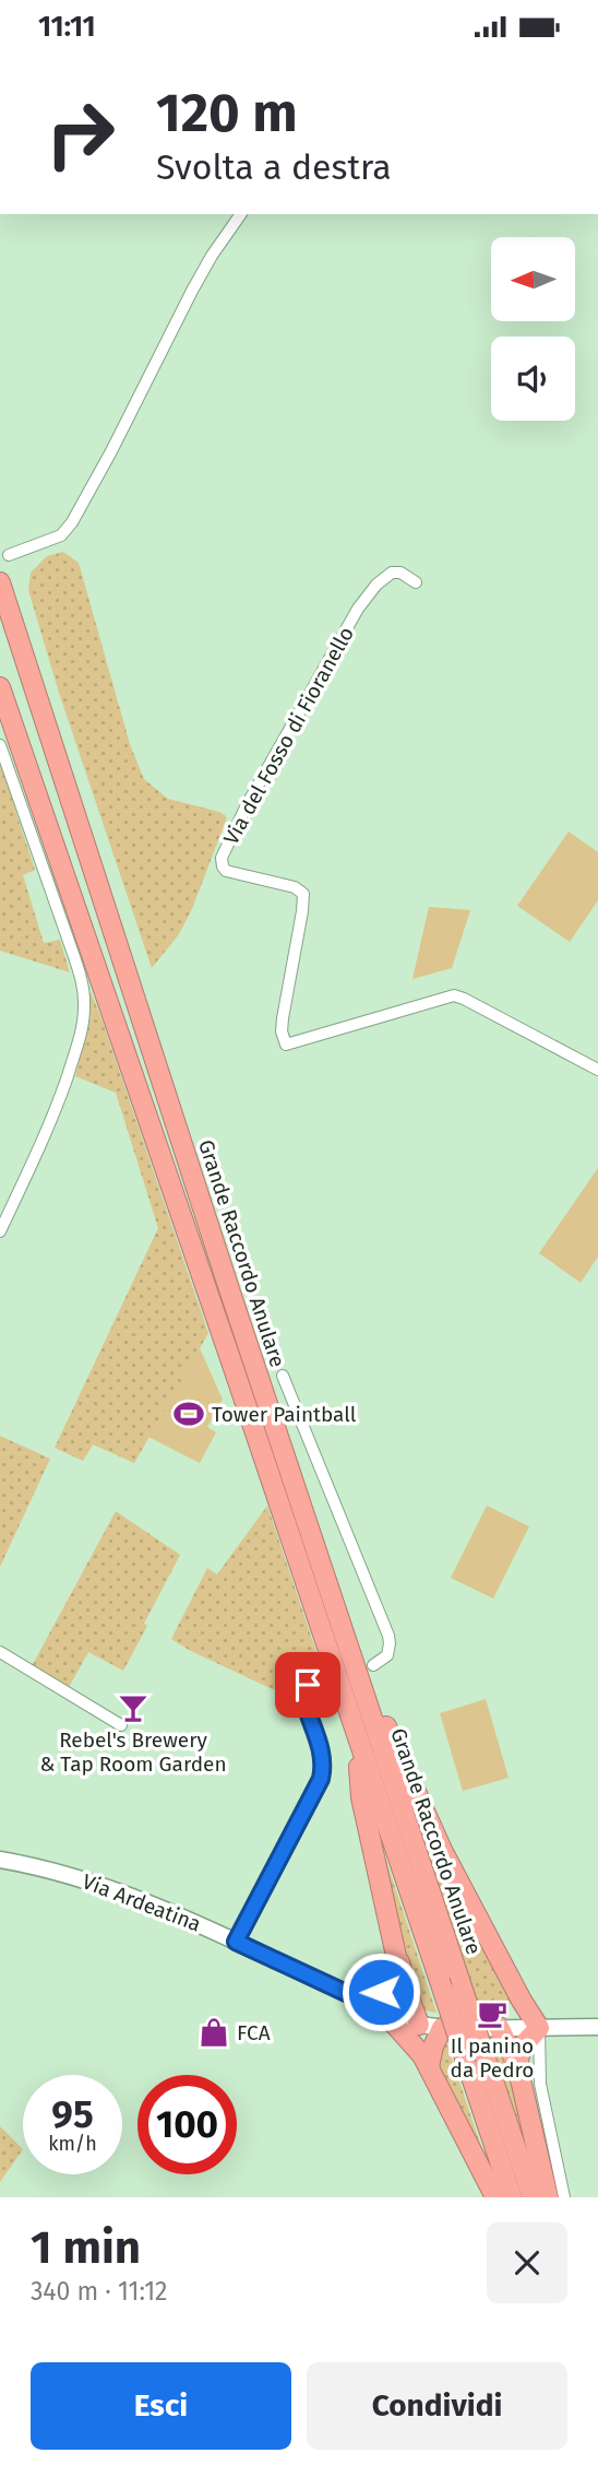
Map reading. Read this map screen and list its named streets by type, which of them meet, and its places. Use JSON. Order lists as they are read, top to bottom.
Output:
{
  "streets": {
    "highway": ["Grande Raccordo Anulare"],
    "main road": ["Via Ardeatina"],
    "street": ["Via del Fosso di Fioranello"]
  },
  "places": {
    "sports": ["Tower Paintball"],
    "bar": ["Rebel's Brewery & Tap Room Garden"],
    "cafe": ["Il panino da Pedro"],
    "shop": ["FCA"]
  },
  "north": "left",
  "page": {
    "status": "11:11",
    "turn": ["120 m", "Svolta a destra"],
    "speed": "95 km/h",
    "limit": "100",
    "heading": ["1 min", "340 m · 11:12"],
    "buttons": ["Esci", "Condividi"]
  }
}
